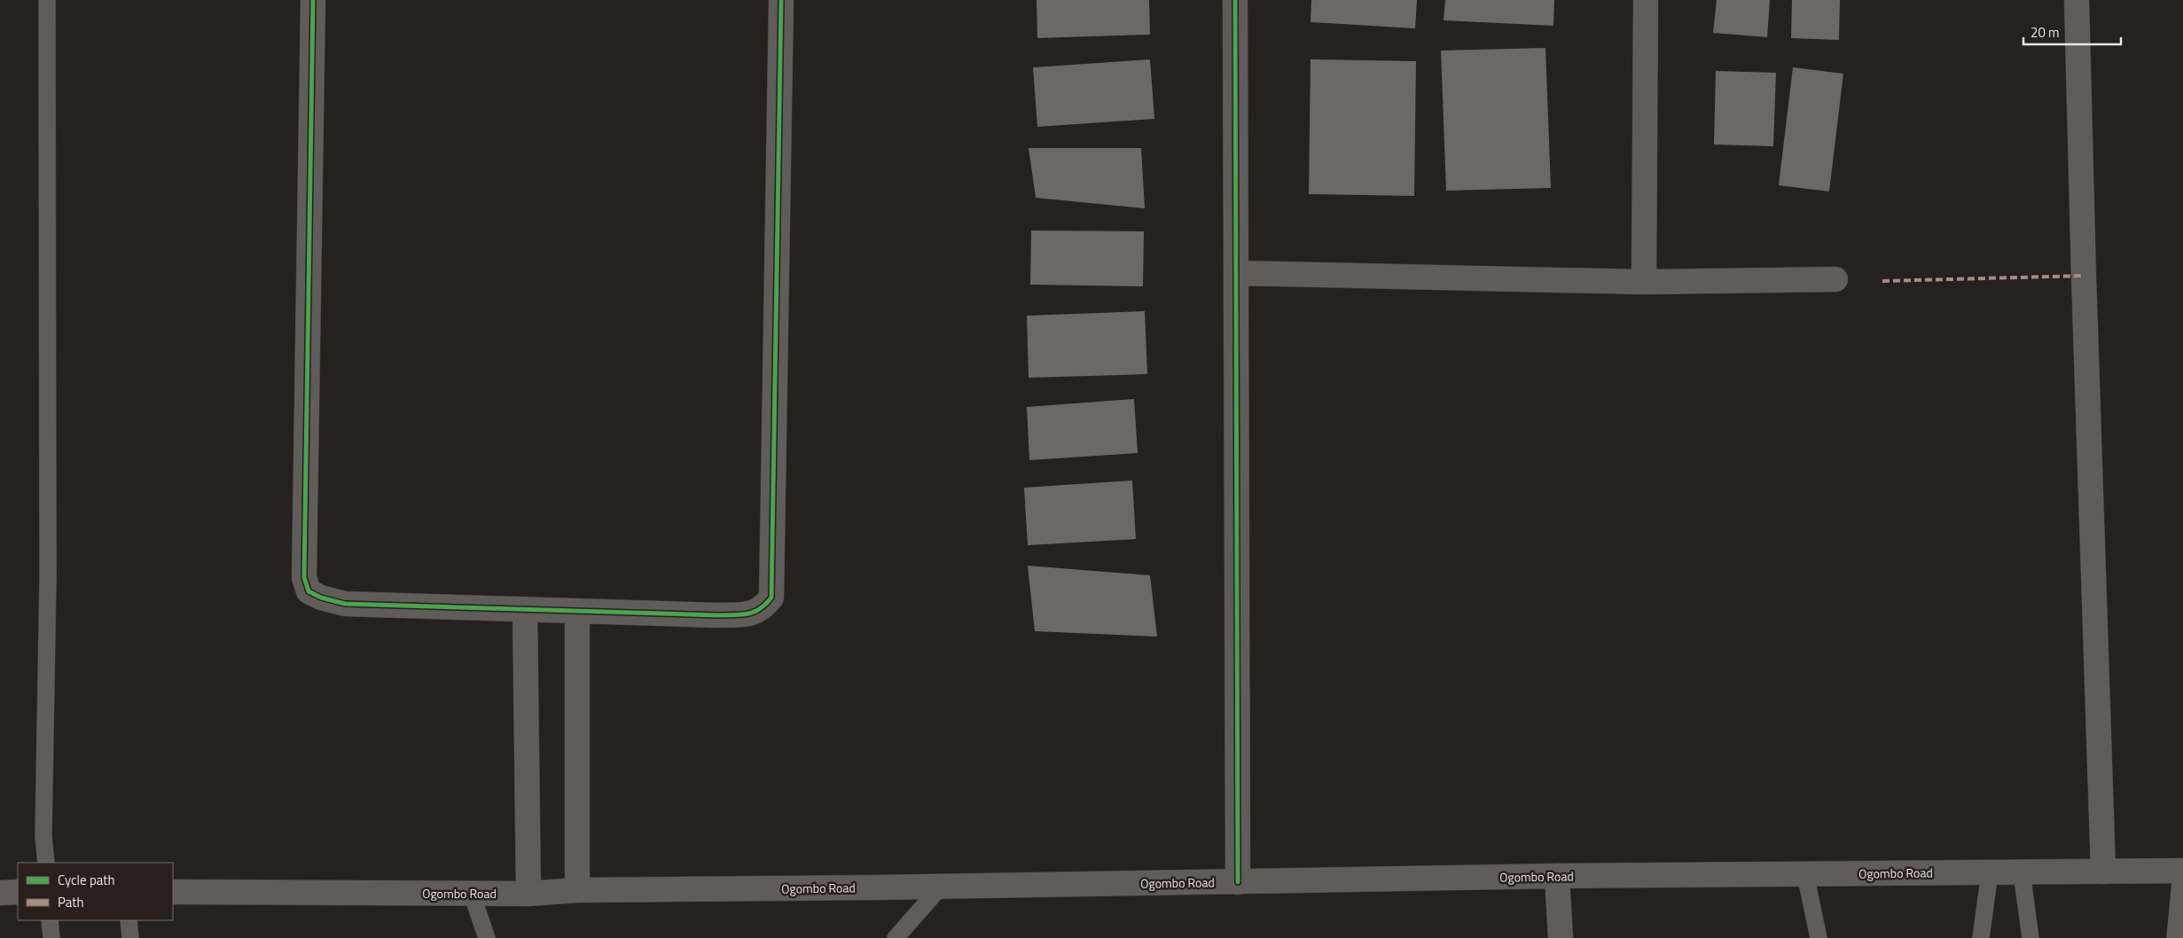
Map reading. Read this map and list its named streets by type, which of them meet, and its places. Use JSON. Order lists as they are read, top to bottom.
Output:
{
  "streets": {
    "street": ["Ogombo Road"]
  },
  "legend": ["Cycle path", "Path"],
  "scale_bar": "20 m"
}
